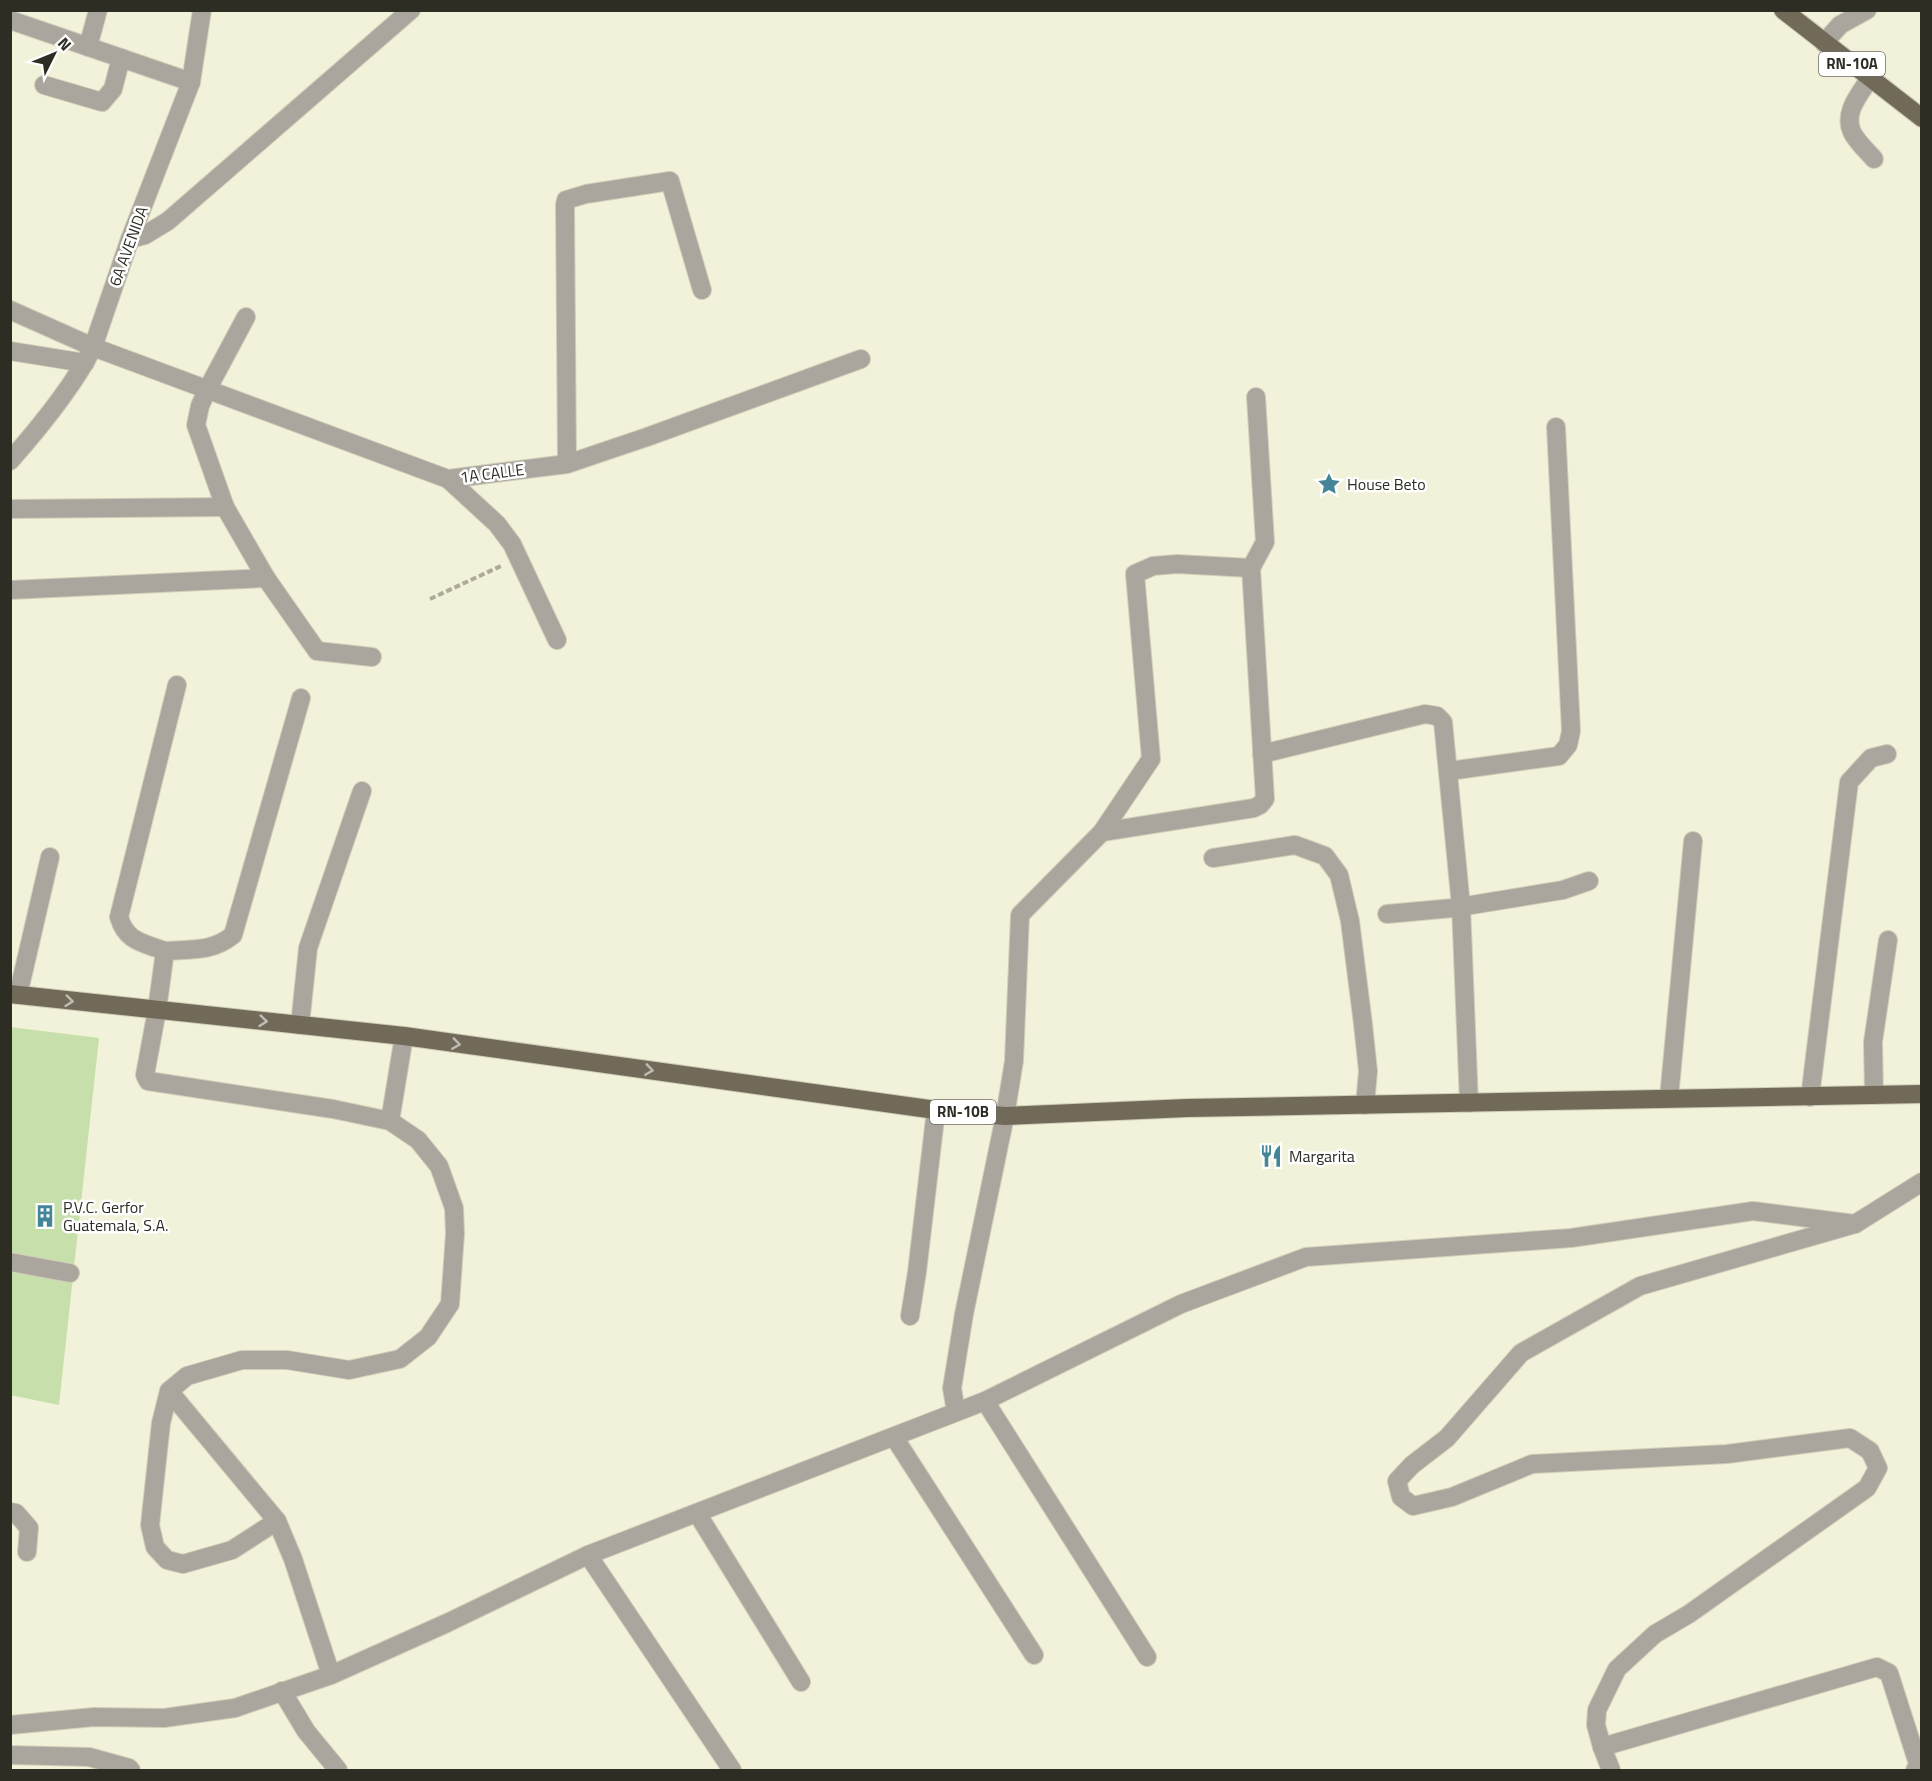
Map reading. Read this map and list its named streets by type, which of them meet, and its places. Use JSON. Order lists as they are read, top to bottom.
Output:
{
  "streets": {
    "main road": ["RN-10A", "RN-10B"],
    "street": ["6A AVENIDA", "1A CALLE"]
  },
  "crossings": [
    ["6A AVENIDA", "1A CALLE"]
  ],
  "places": {
    "place": ["House Beto"],
    "restaurant": ["Margarita"],
    "building": ["P.V.C. Gerfor Guatemala, S.A."]
  },
  "north": "top right"
}
